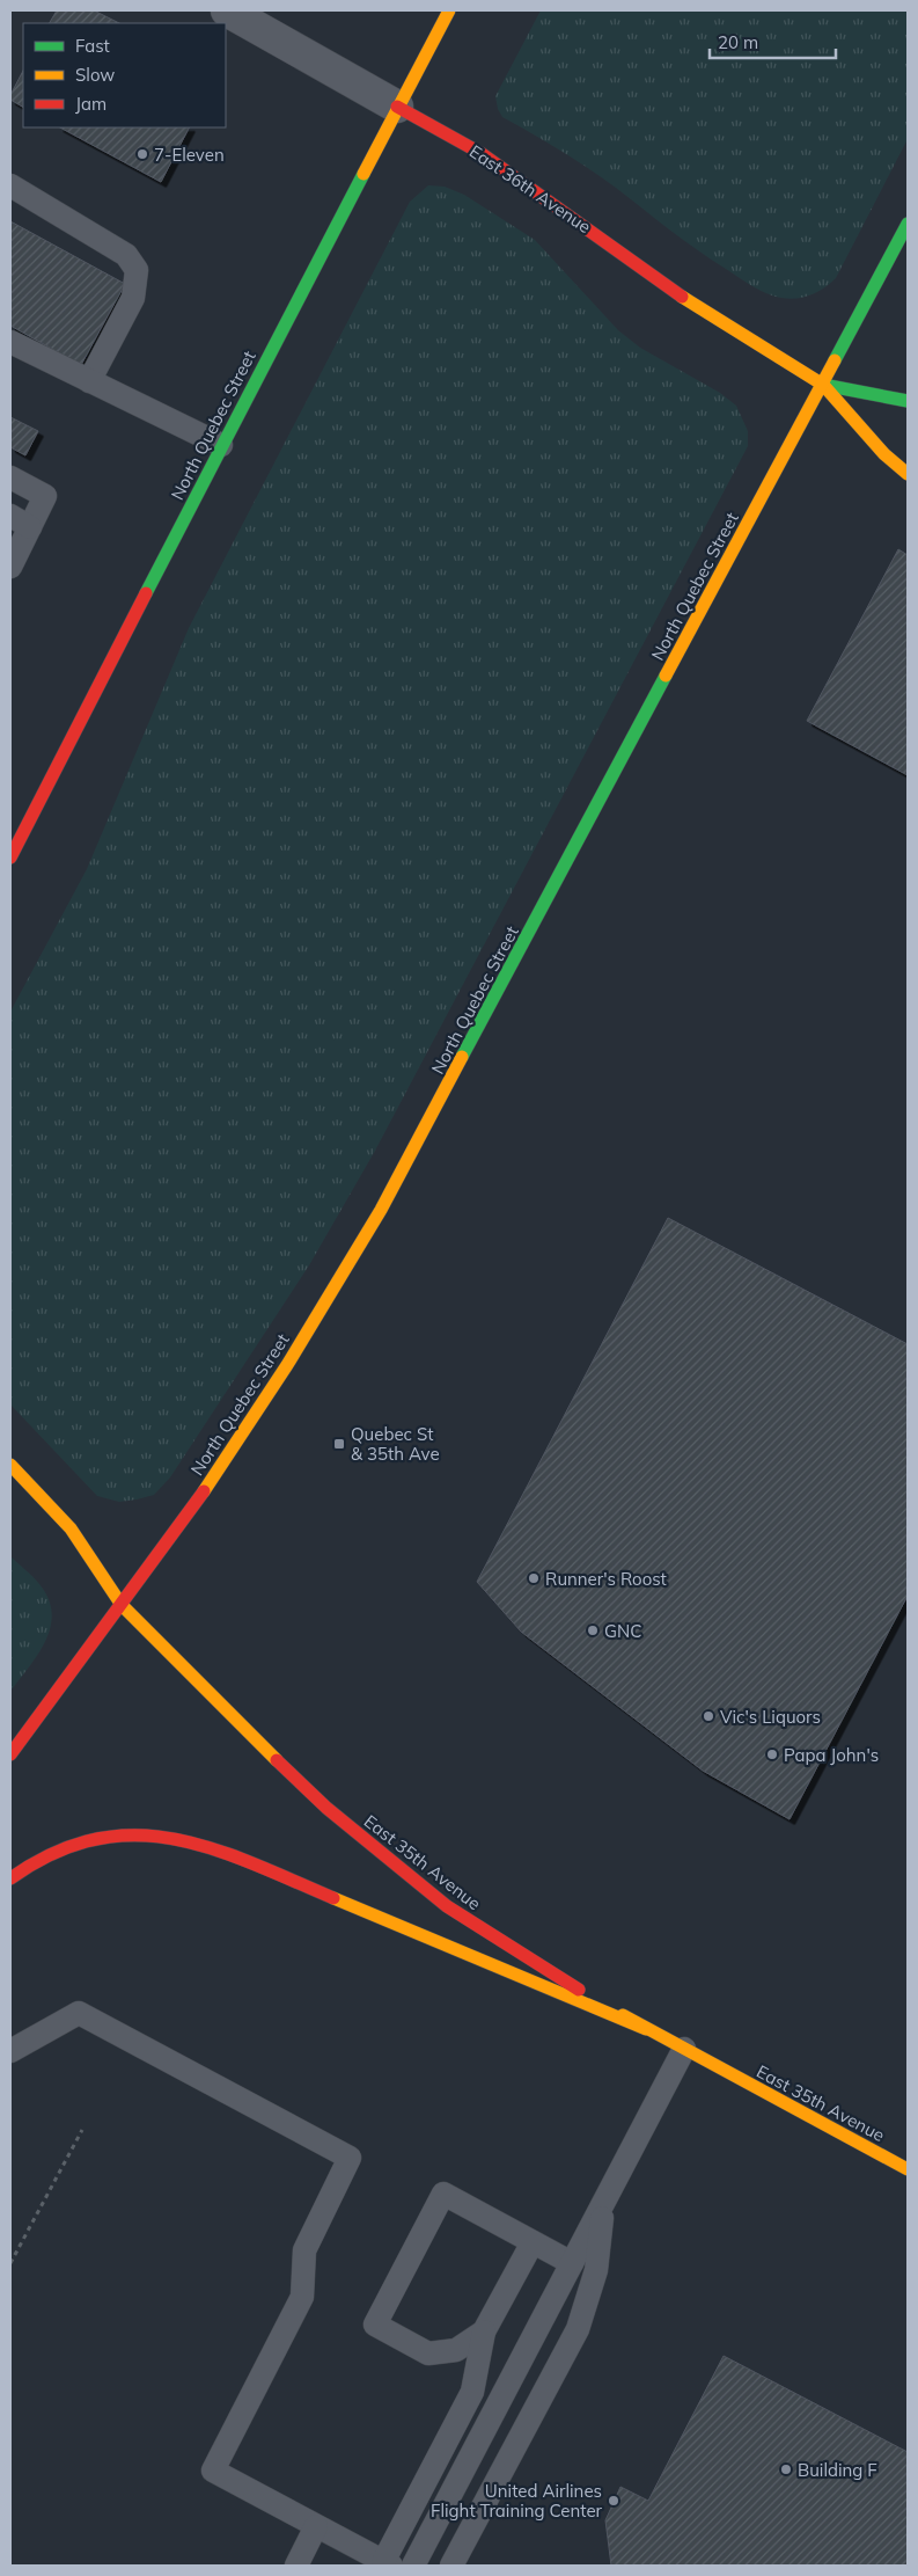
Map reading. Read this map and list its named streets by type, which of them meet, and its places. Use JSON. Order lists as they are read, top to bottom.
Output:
{
  "streets": {
    "main road": ["East 36th Avenue", "North Quebec Street", "East 35th Avenue"]
  },
  "crossings": [
    ["East 36th Avenue", "North Quebec Street"],
    ["North Quebec Street", "East 35th Avenue"]
  ],
  "places": {
    "other": [
      "7-Eleven",
      "Runner's Roost",
      "GNC",
      "Vic's Liquors",
      "Papa John's",
      "Building F",
      "United Airlines Flight Training Center"
    ],
    "transit": ["Quebec St & 35th Ave"]
  },
  "legend": ["Fast", "Slow", "Jam"],
  "scale_bar": "20 m"
}
